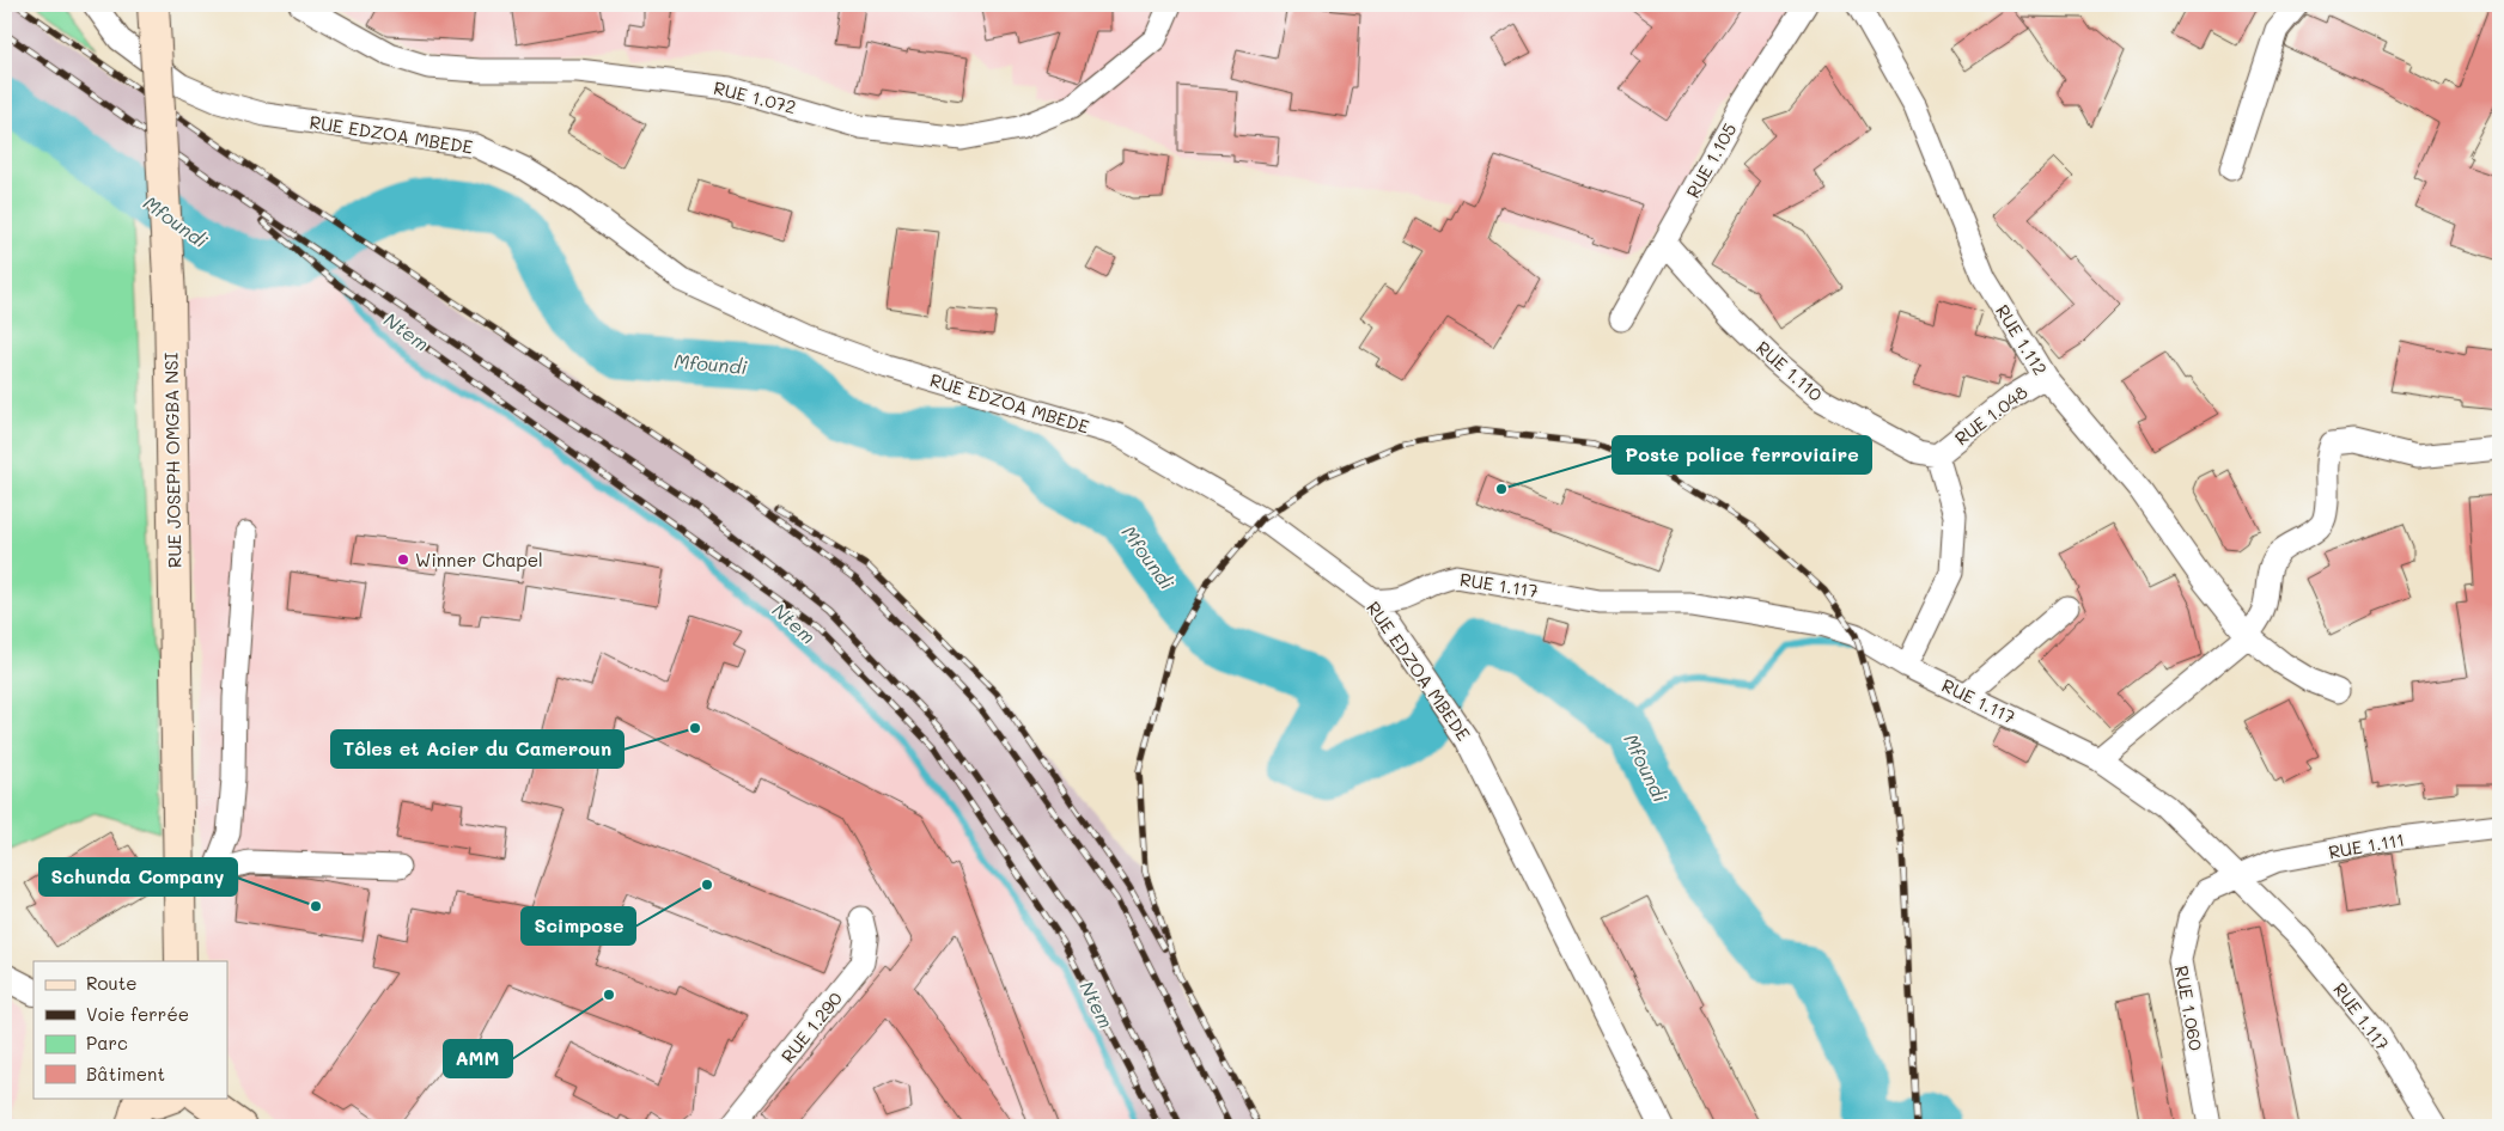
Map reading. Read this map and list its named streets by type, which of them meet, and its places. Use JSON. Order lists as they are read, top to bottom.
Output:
{
  "streets": {
    "main road": ["RUE JOSEPH OMGBA NSI"],
    "street": [
      "RUE 1.072",
      "RUE EDZOA MBEDE",
      "RUE 1.105",
      "RUE 1.112",
      "RUE 1.110",
      "RUE 1.048",
      "RUE 1.117",
      "RUE 1.111",
      "RUE 1.060",
      "RUE 1.290"
    ]
  },
  "crossings": [
    ["RUE EDZOA MBEDE", "RUE 1.117"],
    ["RUE 1.105", "RUE 1.110"],
    ["RUE 1.112", "RUE 1.048"],
    ["RUE 1.110", "RUE 1.048"],
    ["RUE 1.117", "RUE 1.111"],
    ["RUE 1.117", "RUE 1.060"],
    ["RUE 1.111", "RUE 1.060"]
  ],
  "water": ["Mfoundi", "Ntem"],
  "places": [
    "Poste police ferroviaire",
    "Winner Chapel",
    "Tôles et Acier du Cameroun",
    "Scimpose",
    "Schunda Company",
    "AMM"
  ],
  "legend": [
    "Route",
    "Voie ferrée",
    "Parc",
    "Bâtiment"
  ]
}
